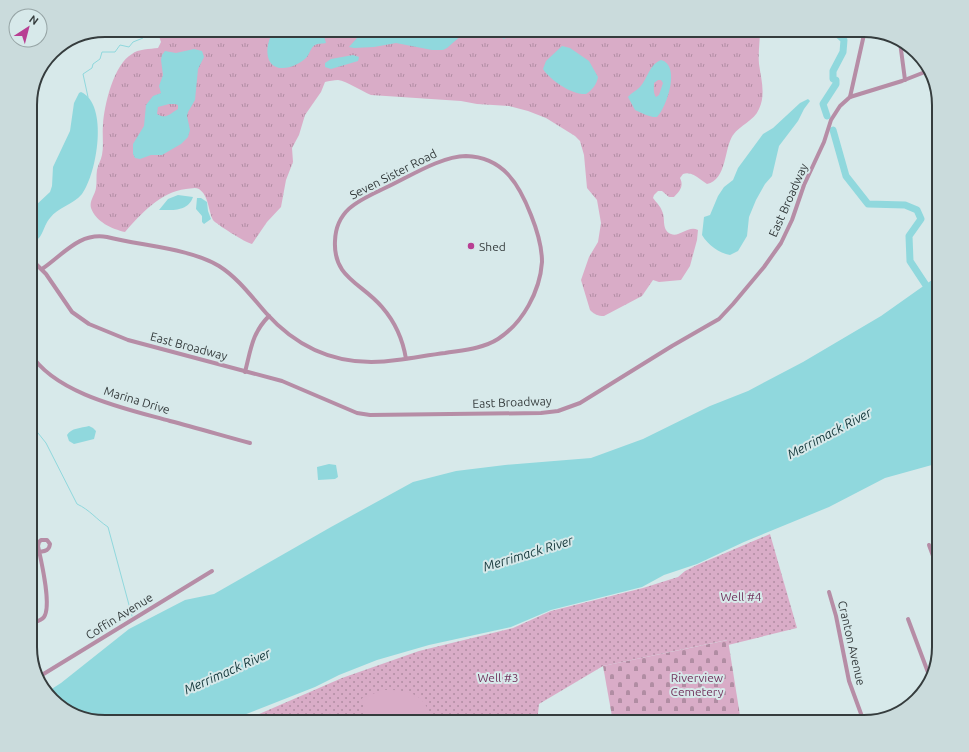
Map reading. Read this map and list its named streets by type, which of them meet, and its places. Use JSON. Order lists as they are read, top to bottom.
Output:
{
  "streets": {
    "street": [
      "Seven Sister Road",
      "East Broadway",
      "Marina Drive",
      "Coffin Avenue",
      "Cranton Avenue"
    ]
  },
  "crossings": [
    ["Seven Sister Road", "East Broadway"]
  ],
  "water": ["Merrimack River"],
  "parks": ["Well #4", "Well #3", "Riverview Cemetery"],
  "places": ["Shed"],
  "north": "top right"
}
